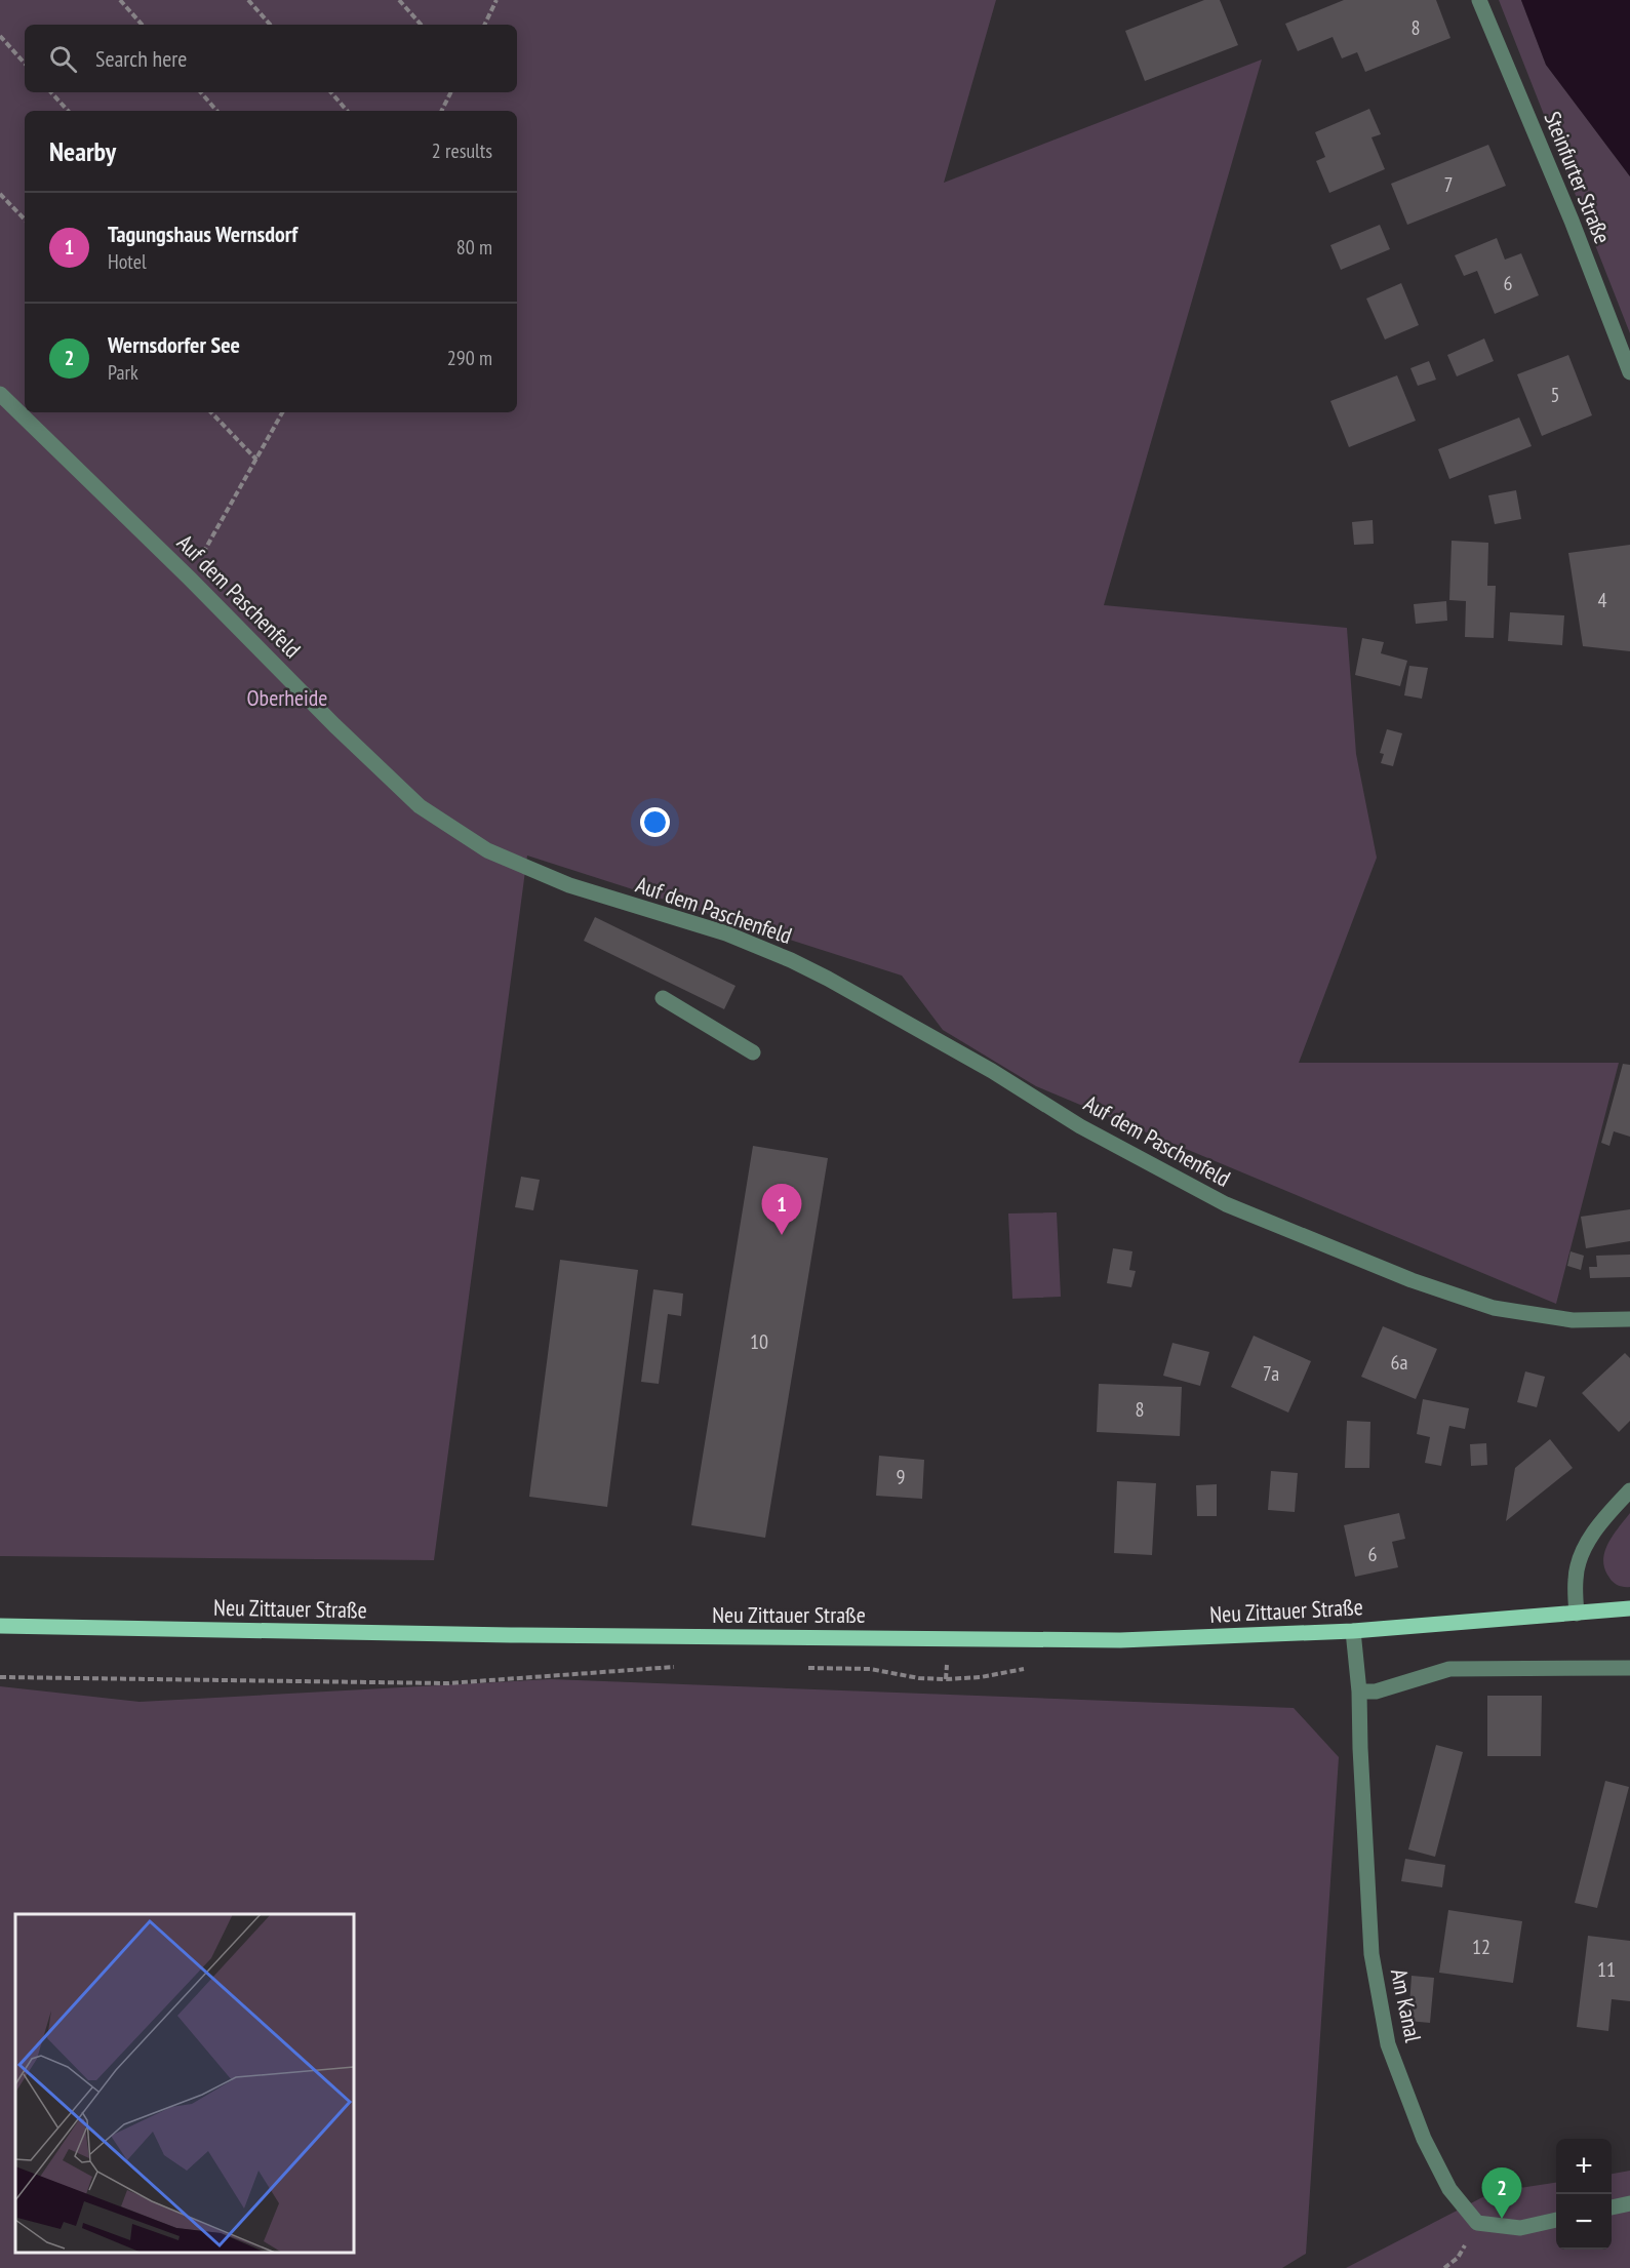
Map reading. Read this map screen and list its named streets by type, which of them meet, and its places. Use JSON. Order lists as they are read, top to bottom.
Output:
{
  "streets": {
    "main road": ["Neu Zittauer Straße"],
    "street": ["Steinfurter Straße", "Auf dem Paschenfeld", "Am Kanal"]
  },
  "crossings": [
    ["Neu Zittauer Straße", "Am Kanal"]
  ],
  "parks": ["Oberheide"],
  "house_numbers": [
    "8",
    "7",
    "6",
    "5",
    "4",
    "10",
    "6a",
    "7a",
    "8",
    "9",
    "6",
    "12",
    "11"
  ],
  "page": {
    "search": "Search here",
    "heading": ["Nearby", "2 results"],
    "list": [
      {
        "mark": "1",
        "name": "Tagungshaus Wernsdorf",
        "note": "Hotel",
        "value": "80 m"
      },
      {
        "mark": "2",
        "name": "Wernsdorfer See",
        "note": "Park",
        "value": "290 m"
      }
    ],
    "pins": ["1", "2"],
    "map_buttons": ["+", "−"]
  }
}
